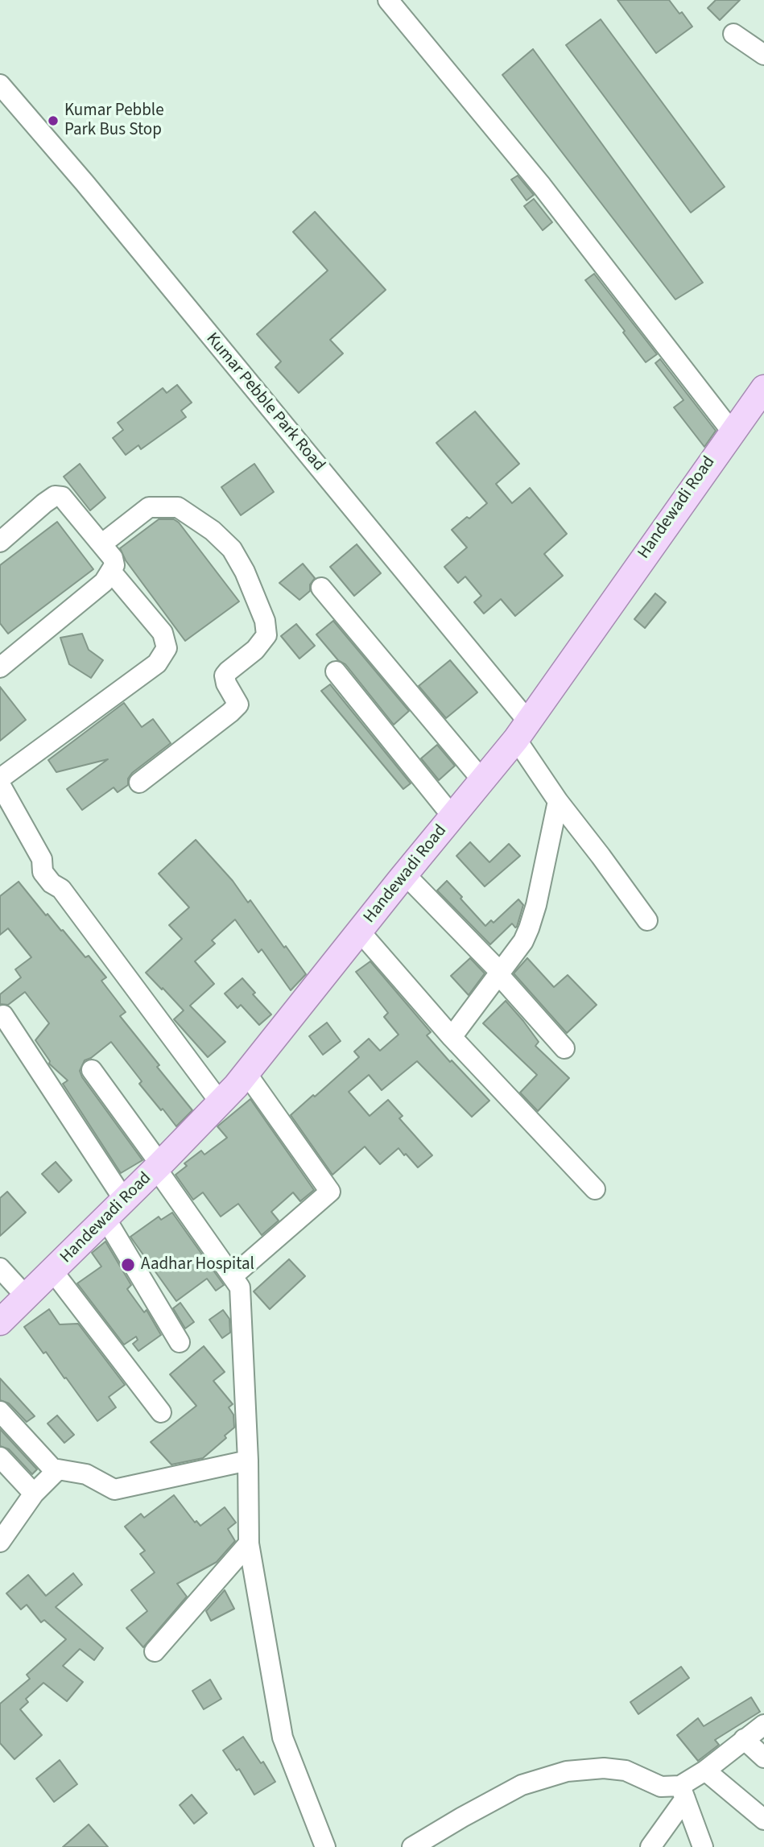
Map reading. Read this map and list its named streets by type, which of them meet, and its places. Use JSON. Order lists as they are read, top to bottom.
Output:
{
  "streets": {
    "main road": ["Handewadi Road"],
    "street": ["Kumar Pebble Park Road"]
  },
  "crossings": [
    ["Kumar Pebble Park Road", "Handewadi Road"]
  ],
  "places": ["Kumar Pebble Park Bus Stop", "Aadhar Hospital"]
}
